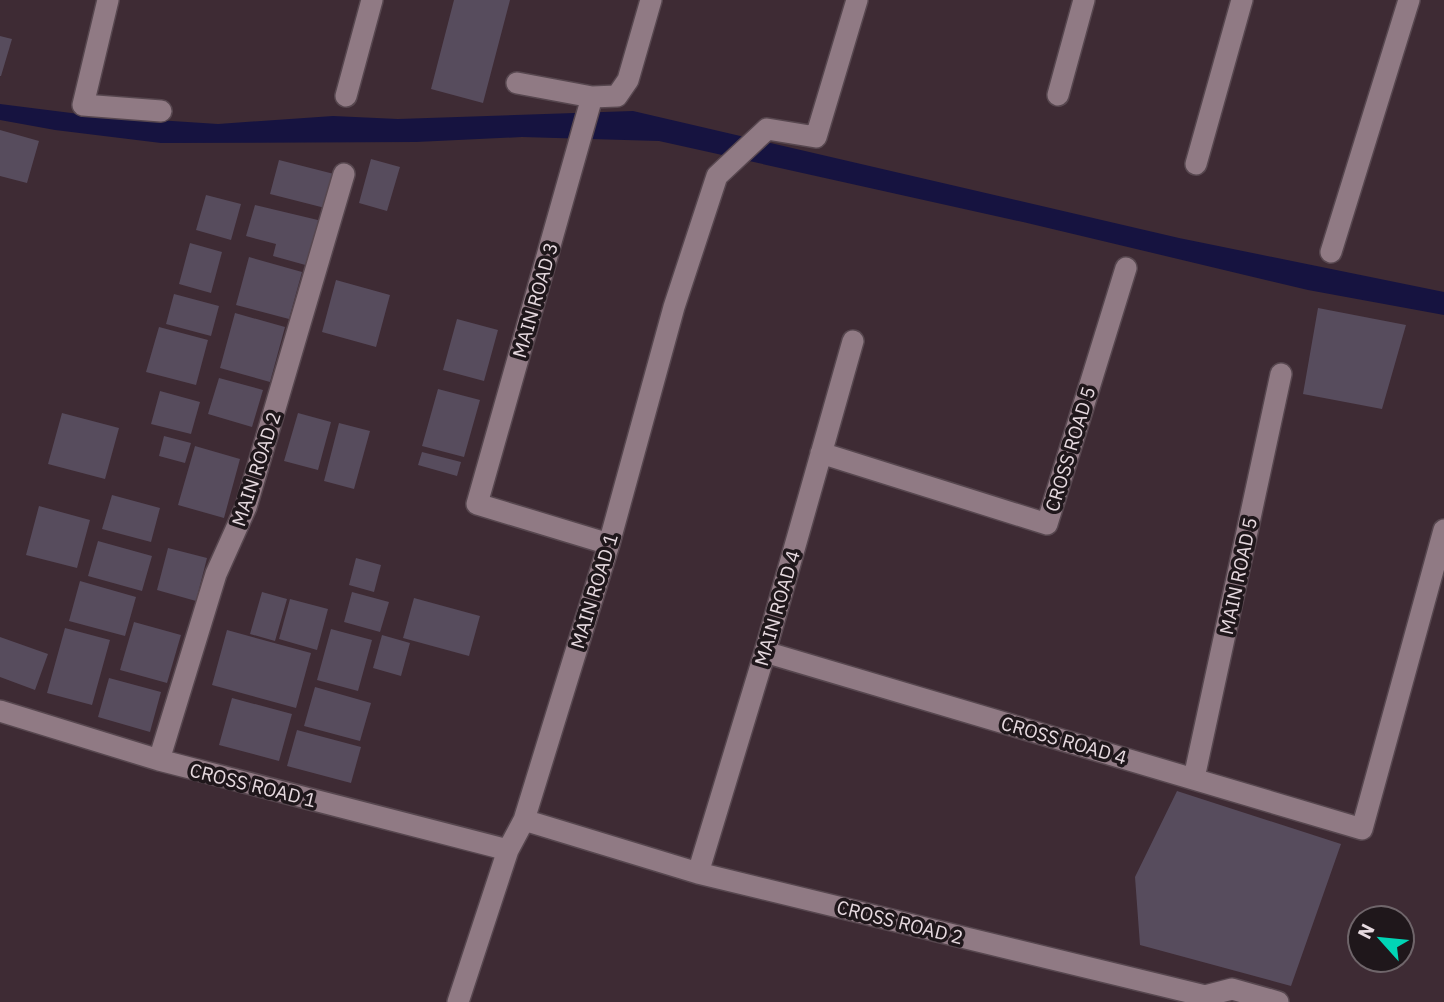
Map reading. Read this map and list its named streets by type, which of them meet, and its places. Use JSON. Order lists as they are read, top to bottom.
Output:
{
  "streets": {
    "street": [
      "MAIN ROAD 3",
      "CROSS ROAD 5",
      "MAIN ROAD 2",
      "MAIN ROAD 5",
      "MAIN ROAD 1",
      "MAIN ROAD 4",
      "CROSS ROAD 4",
      "CROSS ROAD 1",
      "CROSS ROAD 2"
    ]
  },
  "crossings": [
    ["MAIN ROAD 3", "MAIN ROAD 1"],
    ["CROSS ROAD 5", "MAIN ROAD 4"],
    ["MAIN ROAD 2", "CROSS ROAD 1"],
    ["MAIN ROAD 5", "CROSS ROAD 4"],
    ["MAIN ROAD 1", "CROSS ROAD 1"],
    ["MAIN ROAD 1", "CROSS ROAD 2"],
    ["MAIN ROAD 4", "CROSS ROAD 4"],
    ["MAIN ROAD 4", "CROSS ROAD 2"]
  ],
  "north": "top left"
}
